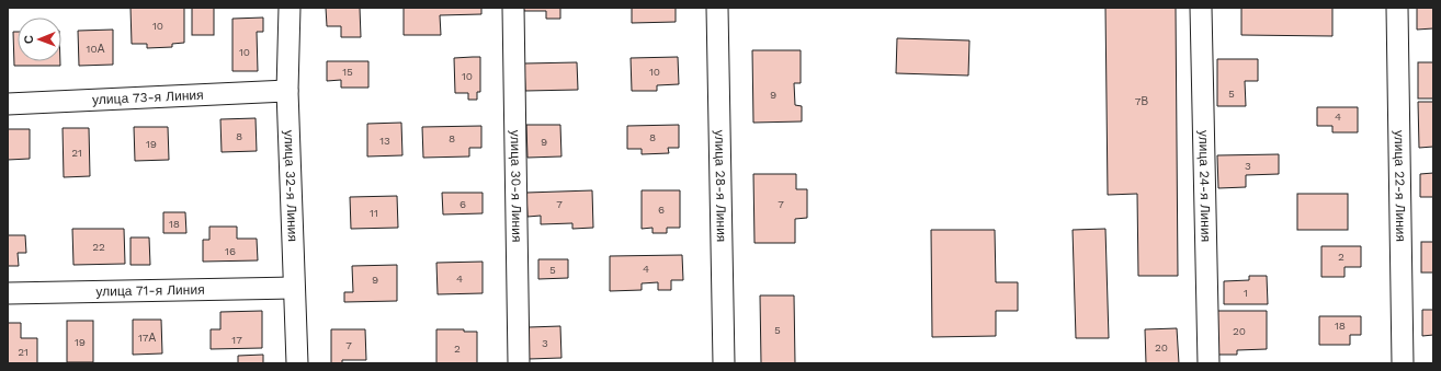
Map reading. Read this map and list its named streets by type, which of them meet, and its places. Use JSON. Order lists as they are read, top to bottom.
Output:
{
  "streets": {
    "street": [
      "улица 73-я Линия",
      "улица 32-я Линия",
      "улица 30-я Линия",
      "улица 28-я Линия",
      "улица 24-я Линия",
      "улица 22-я Линия",
      "улица 71-я Линия"
    ]
  },
  "crossings": [
    ["улица 73-я Линия", "улица 32-я Линия"],
    ["улица 32-я Линия", "улица 71-я Линия"]
  ],
  "house_numbers": [
    "10",
    "10А",
    "10",
    "15",
    "10",
    "10",
    "5",
    "9",
    "7В",
    "4",
    "8",
    "8",
    "8",
    "13",
    "9",
    "19",
    "21",
    "3",
    "6",
    "7",
    "7",
    "6",
    "11",
    "18",
    "22",
    "16",
    "2",
    "4",
    "5",
    "4",
    "9",
    "1",
    "18",
    "5",
    "20",
    "17А",
    "17",
    "19",
    "3",
    "7",
    "20",
    "2",
    "21"
  ],
  "north": "left"
}
